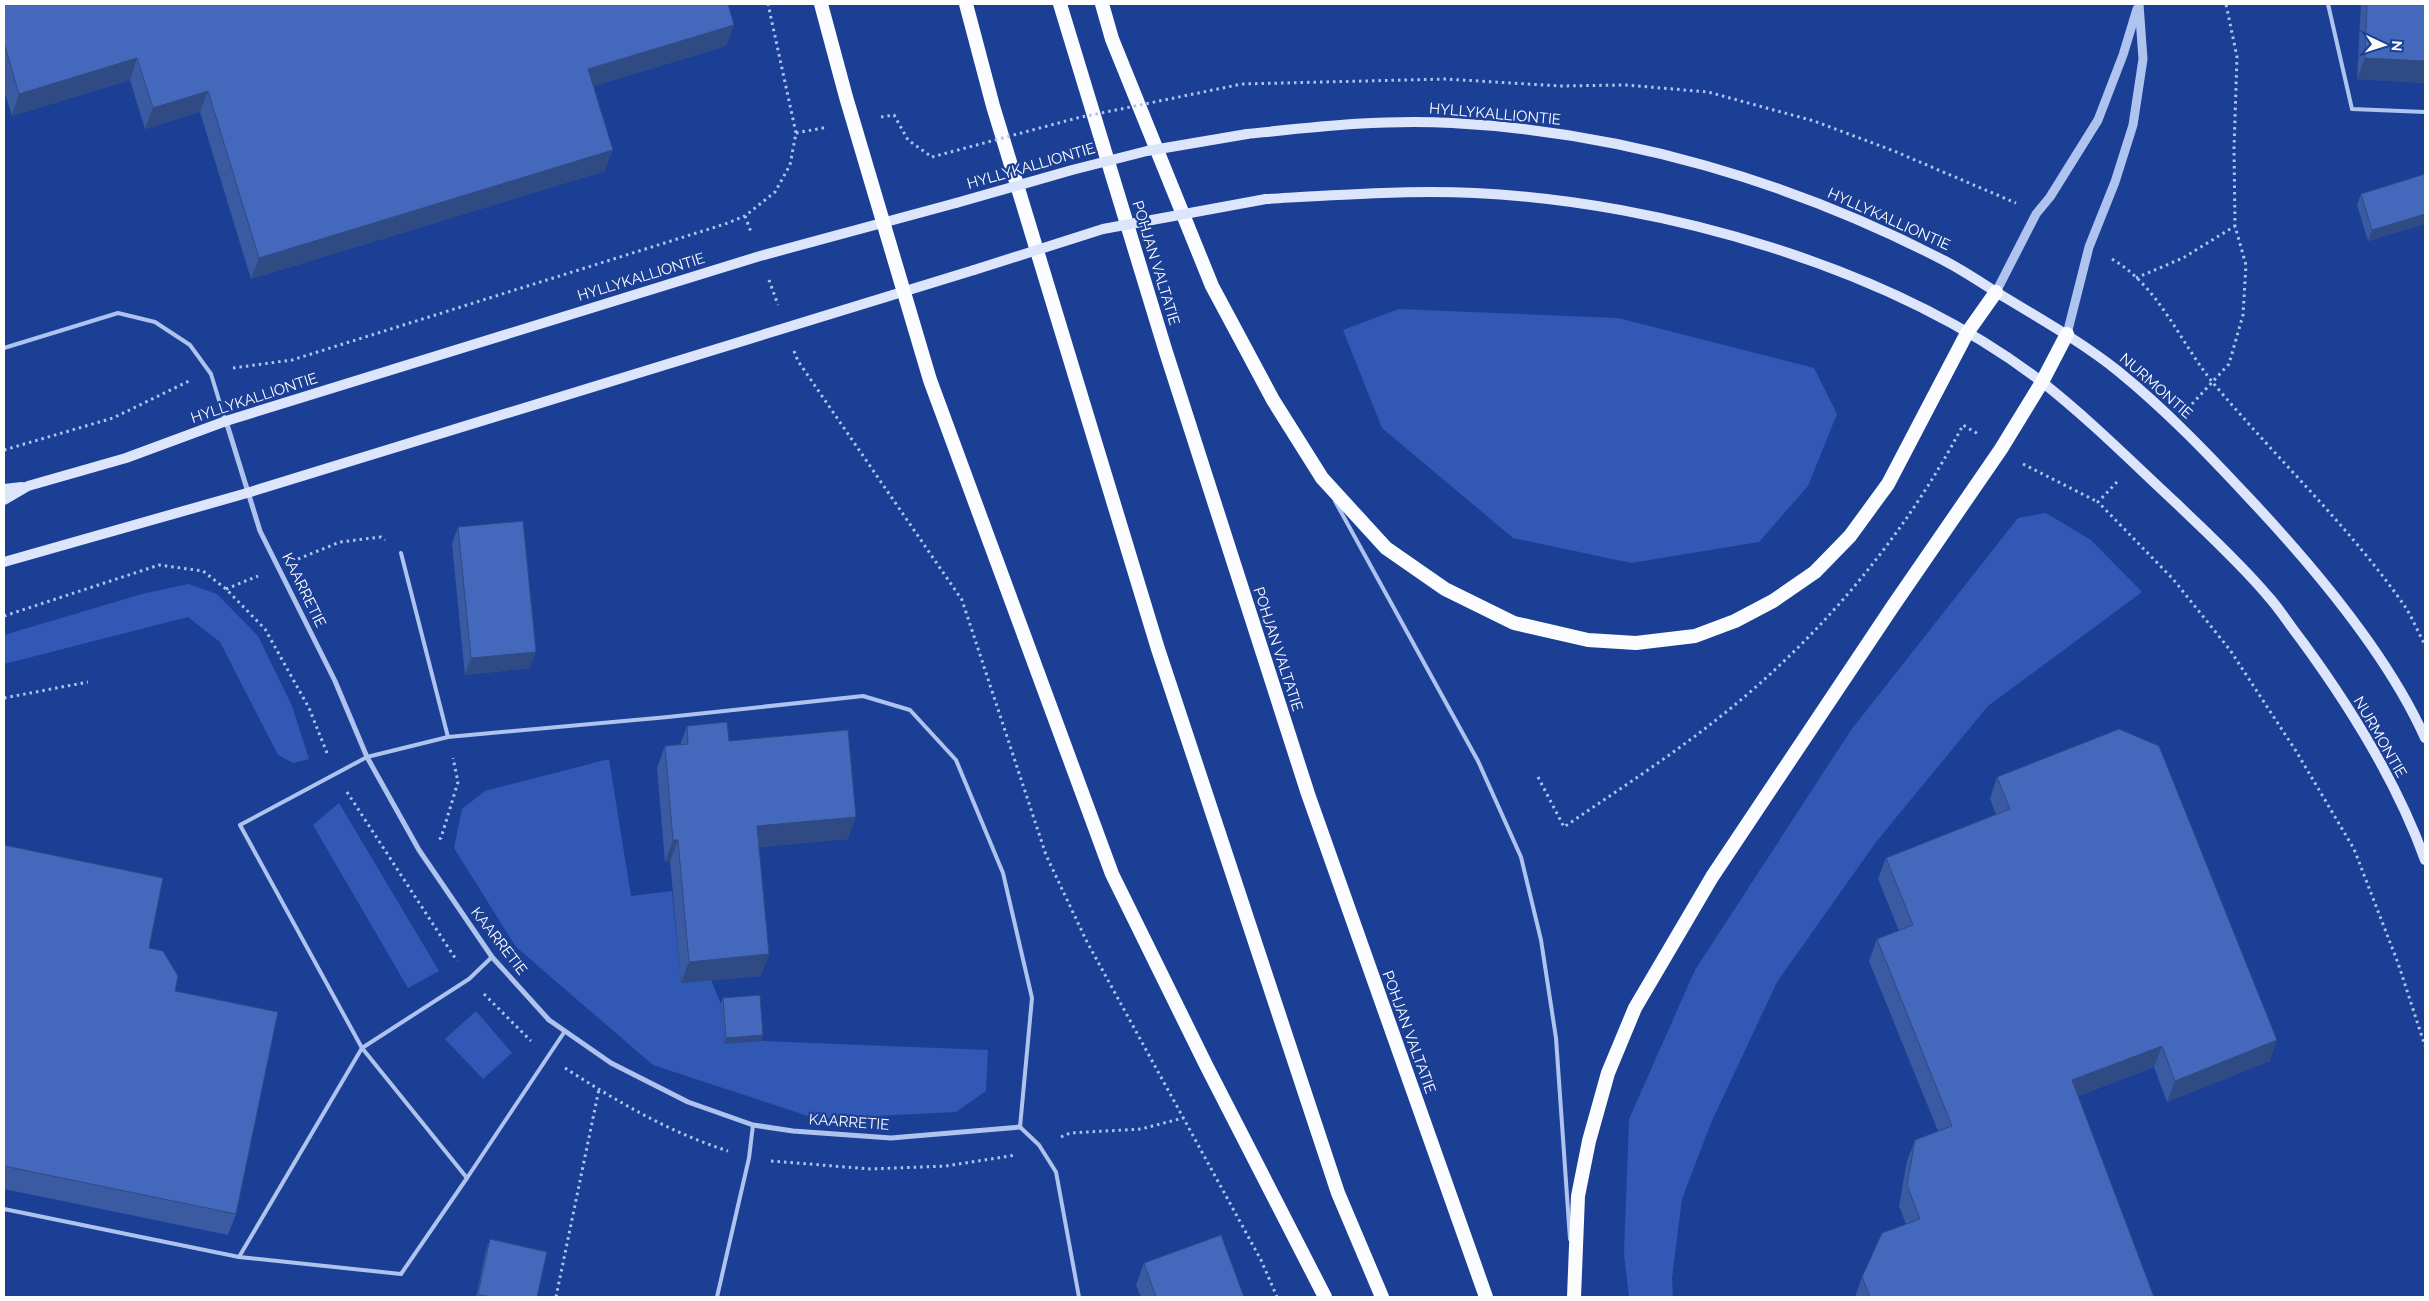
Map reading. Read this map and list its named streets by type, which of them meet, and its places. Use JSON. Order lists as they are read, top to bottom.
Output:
{
  "streets": {
    "highway": ["POHJAN VALTATIE"],
    "main road": ["HYLLYKALLIONTIE", "NURMONTIE"],
    "street": ["KAARRETIE"]
  },
  "crossings": [
    ["HYLLYKALLIONTIE", "NURMONTIE"],
    ["HYLLYKALLIONTIE", "KAARRETIE"]
  ],
  "north": "right"
}
